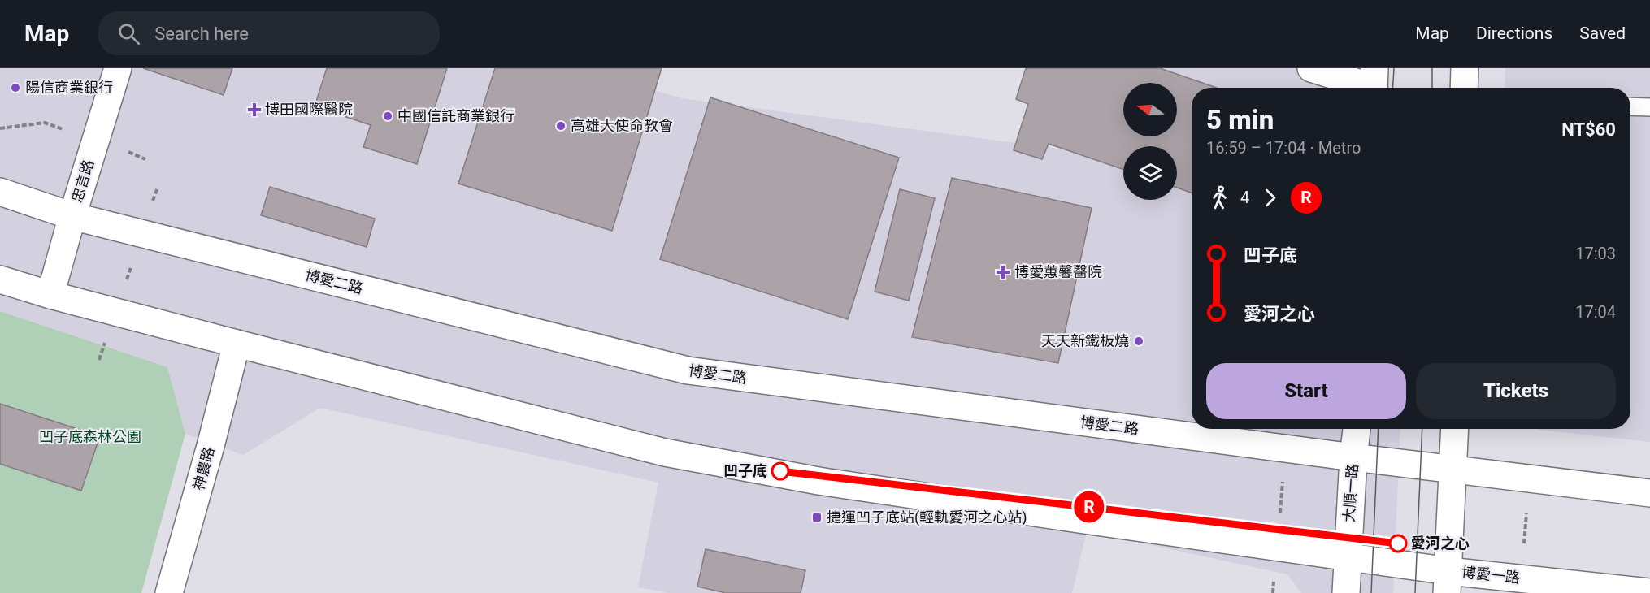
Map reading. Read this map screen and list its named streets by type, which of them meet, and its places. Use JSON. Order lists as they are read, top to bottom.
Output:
{
  "streets": {
    "main road": [
      "忠言路",
      "博愛二路",
      "神農路",
      "大順一路",
      "博愛一路"
    ]
  },
  "crossings": [
    ["忠言路", "博愛二路"],
    ["博愛二路", "大順一路"]
  ],
  "parks": ["凹子底森林公園"],
  "places": {
    "other": [
      "陽信商業銀行",
      "中國信託商業銀行",
      "高雄大使命教會",
      "天天新鐵板燒",
      "凹子底",
      "愛河之心"
    ],
    "health": ["博田國際醫院", "博愛蕙馨醫院"],
    "transit": ["捷運凹子底站(輕軌愛河之心站)"]
  },
  "lines": ["metro line R"],
  "north": "left",
  "page": {
    "header": "Map",
    "search": "Search here",
    "nav": ["Map", "Directions", "Saved"],
    "on_map": "R",
    "heading": ["5 min", "16:59 – 17:04 · Metro", "NT$60"],
    "legs": ["4", "R"],
    "list": [
      {
        "name": "凹子底",
        "value": "17:03"
      },
      {
        "name": "愛河之心",
        "value": "17:04"
      }
    ],
    "buttons": ["Start", "Tickets"]
  }
}
